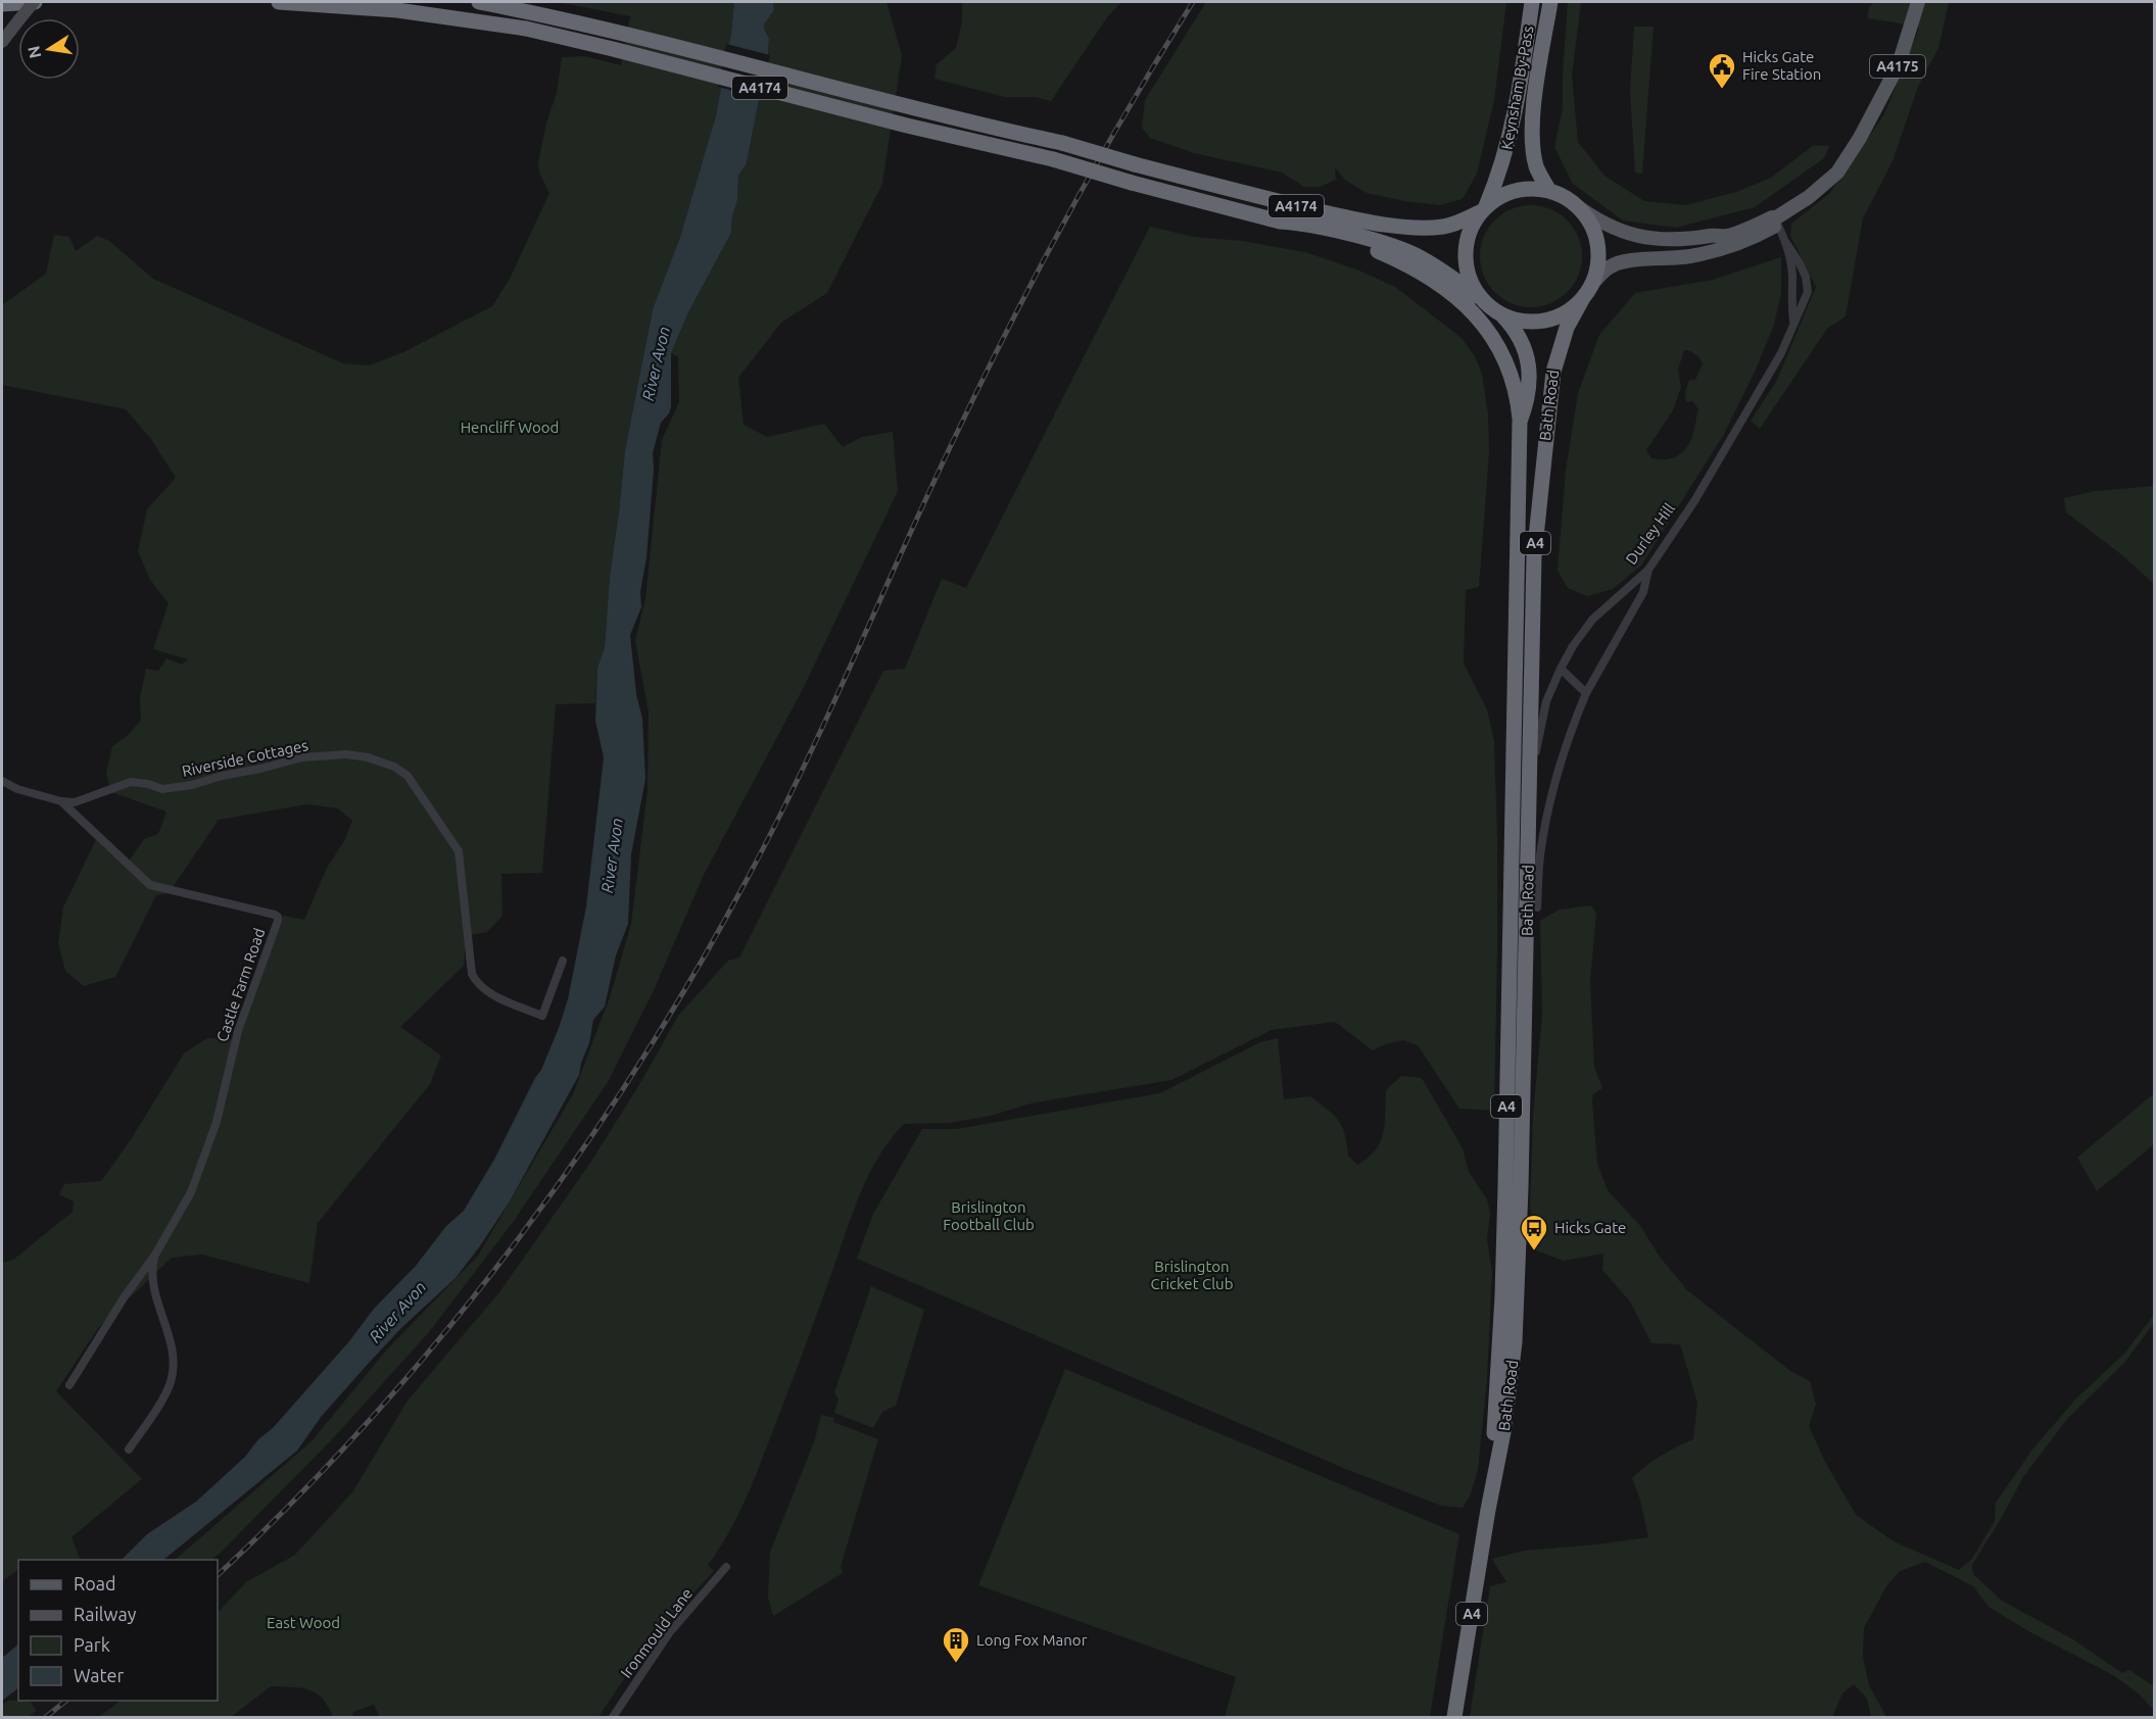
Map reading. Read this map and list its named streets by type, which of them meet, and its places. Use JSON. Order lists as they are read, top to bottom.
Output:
{
  "streets": {
    "highway": [
      "A4174",
      "Keynsham By-Pass",
      "Bath Road",
      "A4"
    ],
    "main road": ["A4175"],
    "street": [
      "Durley Hill",
      "Riverside Cottages",
      "Castle Farm Road",
      "Ironmould Lane"
    ]
  },
  "crossings": [
    ["A4175", "A4174"],
    ["A4175", "Keynsham By-Pass"],
    ["A4175", "Bath Road"],
    ["A4175", "Durley Hill"],
    ["A4174", "Keynsham By-Pass"],
    ["A4174", "Bath Road"],
    ["Keynsham By-Pass", "Bath Road"],
    ["Bath Road", "Durley Hill"],
    ["Riverside Cottages", "Castle Farm Road"]
  ],
  "water": ["River Avon"],
  "parks": [
    "Hencliff Wood",
    "Brislington Football Club",
    "Brislington Cricket Club",
    "East Wood"
  ],
  "places": {
    "public building": ["Hicks Gate Fire Station"],
    "bus stop": ["Hicks Gate"],
    "building": ["Long Fox Manor"]
  },
  "legend": [
    "Road",
    "Railway",
    "Park",
    "Water"
  ],
  "north": "left"
}
